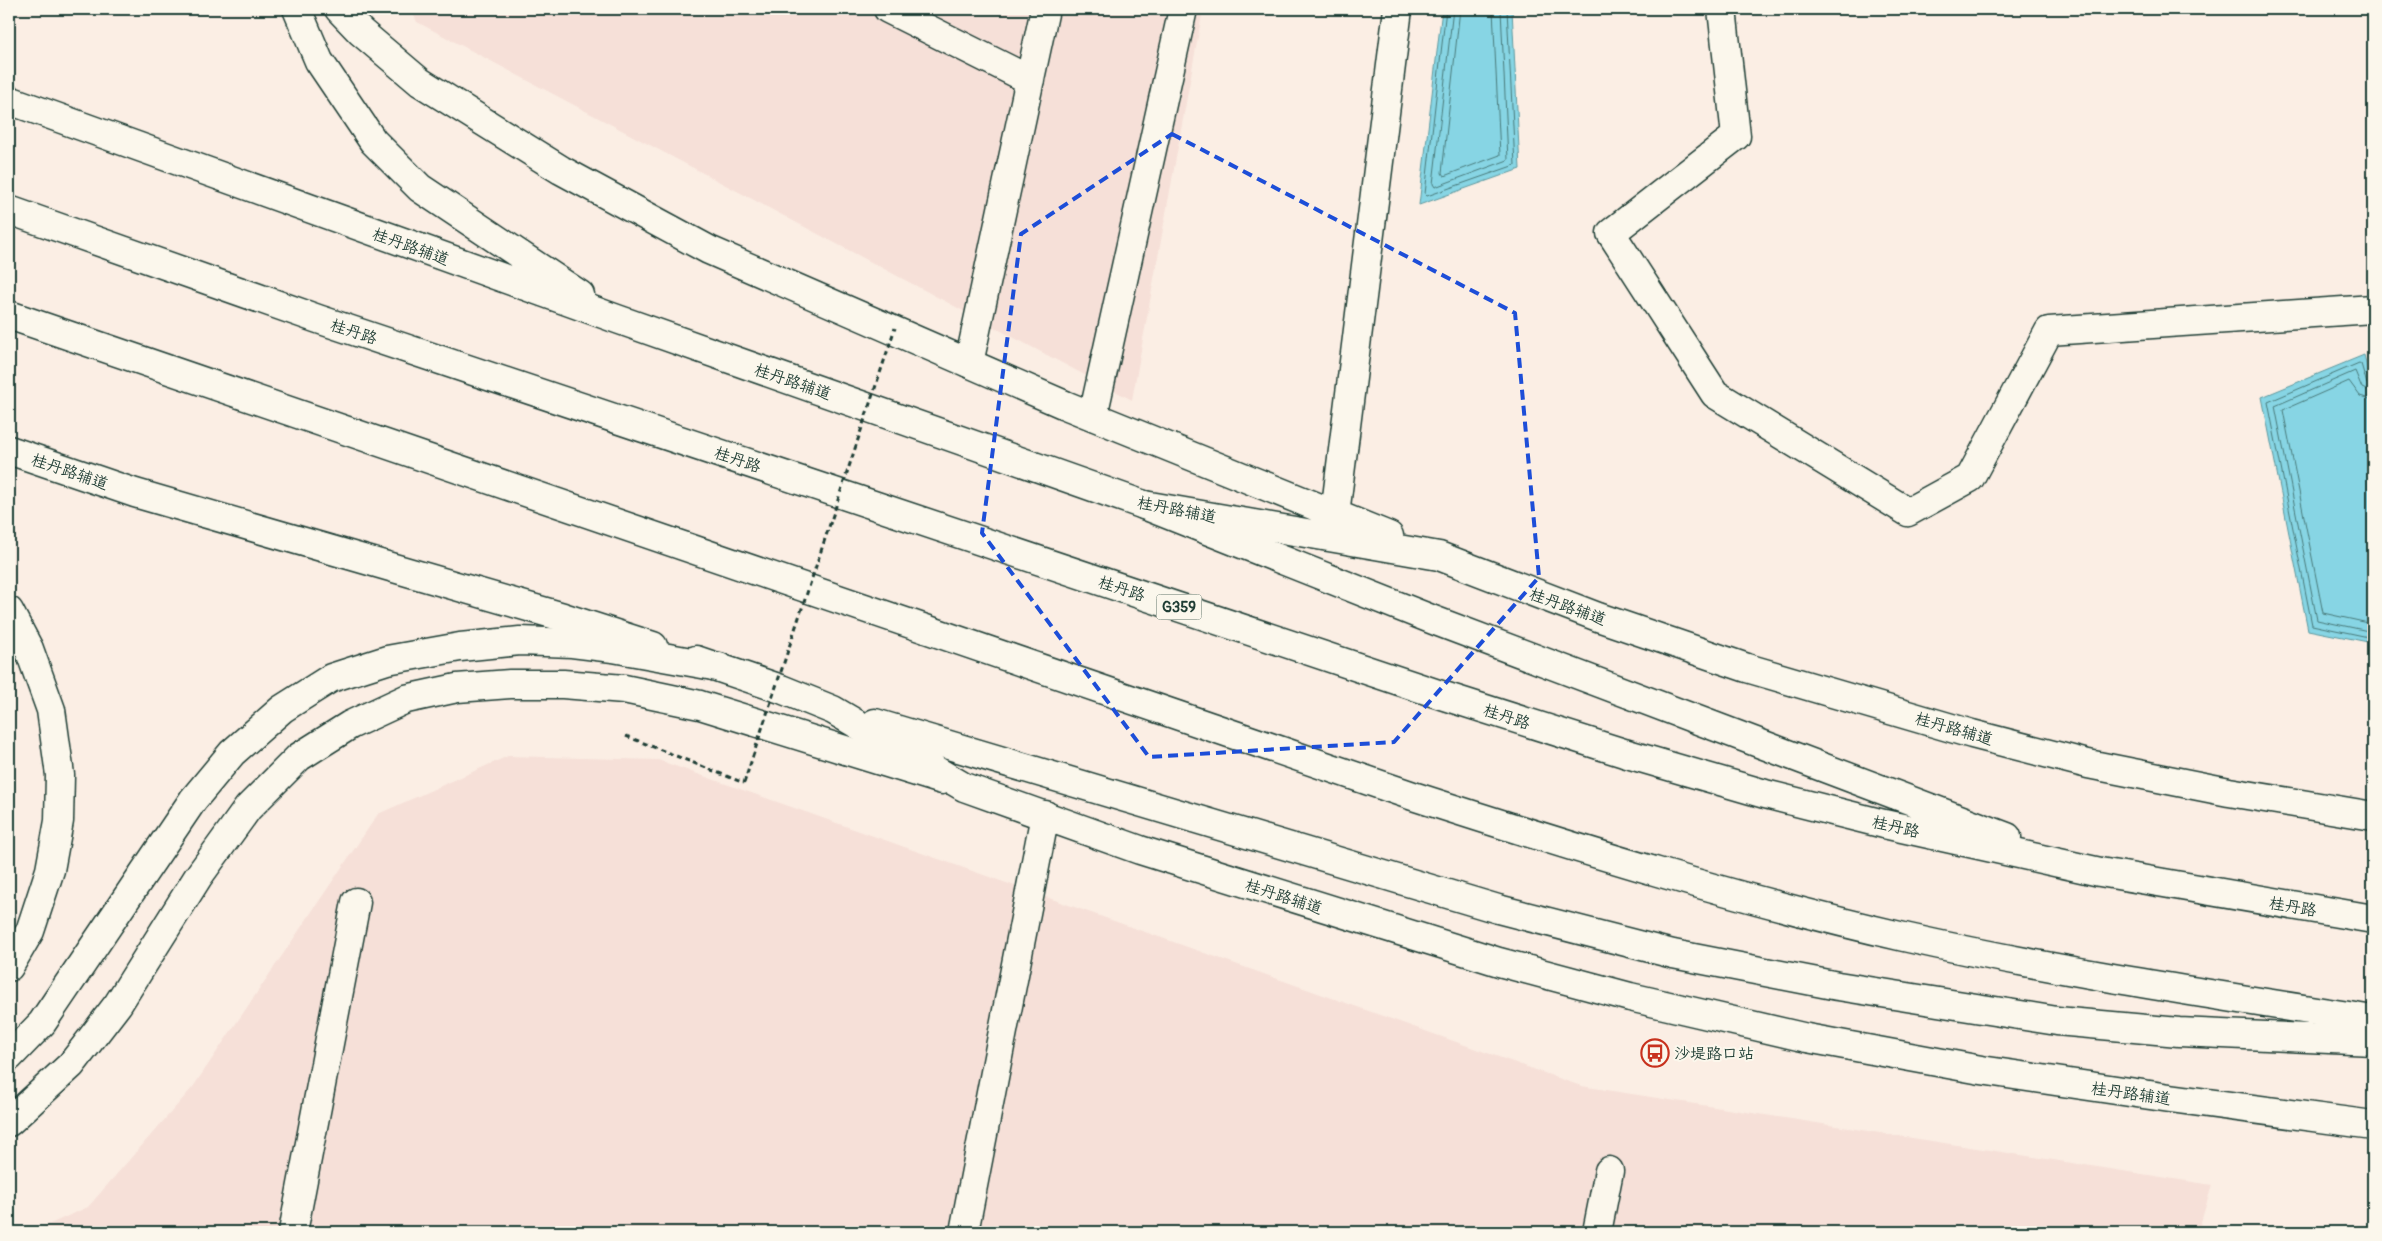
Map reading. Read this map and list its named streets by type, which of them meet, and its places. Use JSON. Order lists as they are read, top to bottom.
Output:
{
  "streets": {
    "main road": ["桂丹路辅道", "桂丹路", "G359"]
  },
  "places": {
    "bus stop": ["沙堤路口站"]
  }
}
